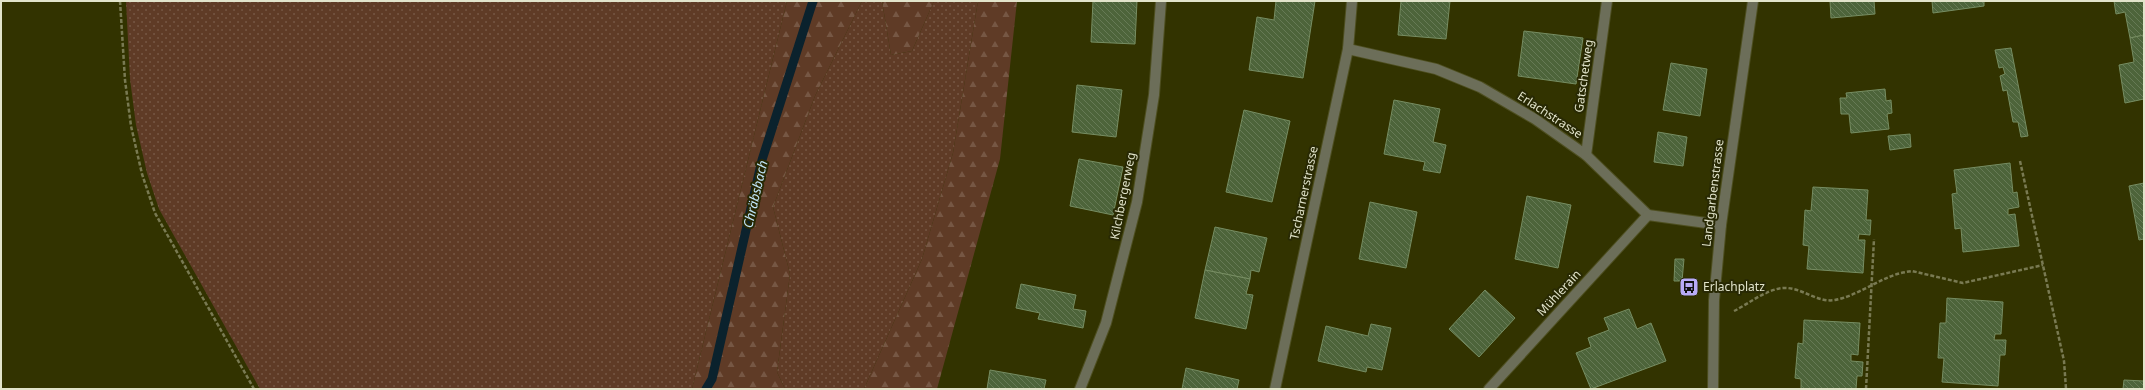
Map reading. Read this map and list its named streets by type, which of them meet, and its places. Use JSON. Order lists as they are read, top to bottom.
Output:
{
  "streets": {
    "street": [
      "Gatschetweg",
      "Erlachstrasse",
      "Tscharnerstrasse",
      "Landgarbenstrasse",
      "Kilchbergerweg",
      "Mühlerain"
    ]
  },
  "crossings": [
    ["Gatschetweg", "Erlachstrasse"],
    ["Erlachstrasse", "Tscharnerstrasse"],
    ["Erlachstrasse", "Mühlerain"]
  ],
  "water": ["Chräbsbach"],
  "places": {
    "bus stop": ["Erlachplatz"]
  }
}
